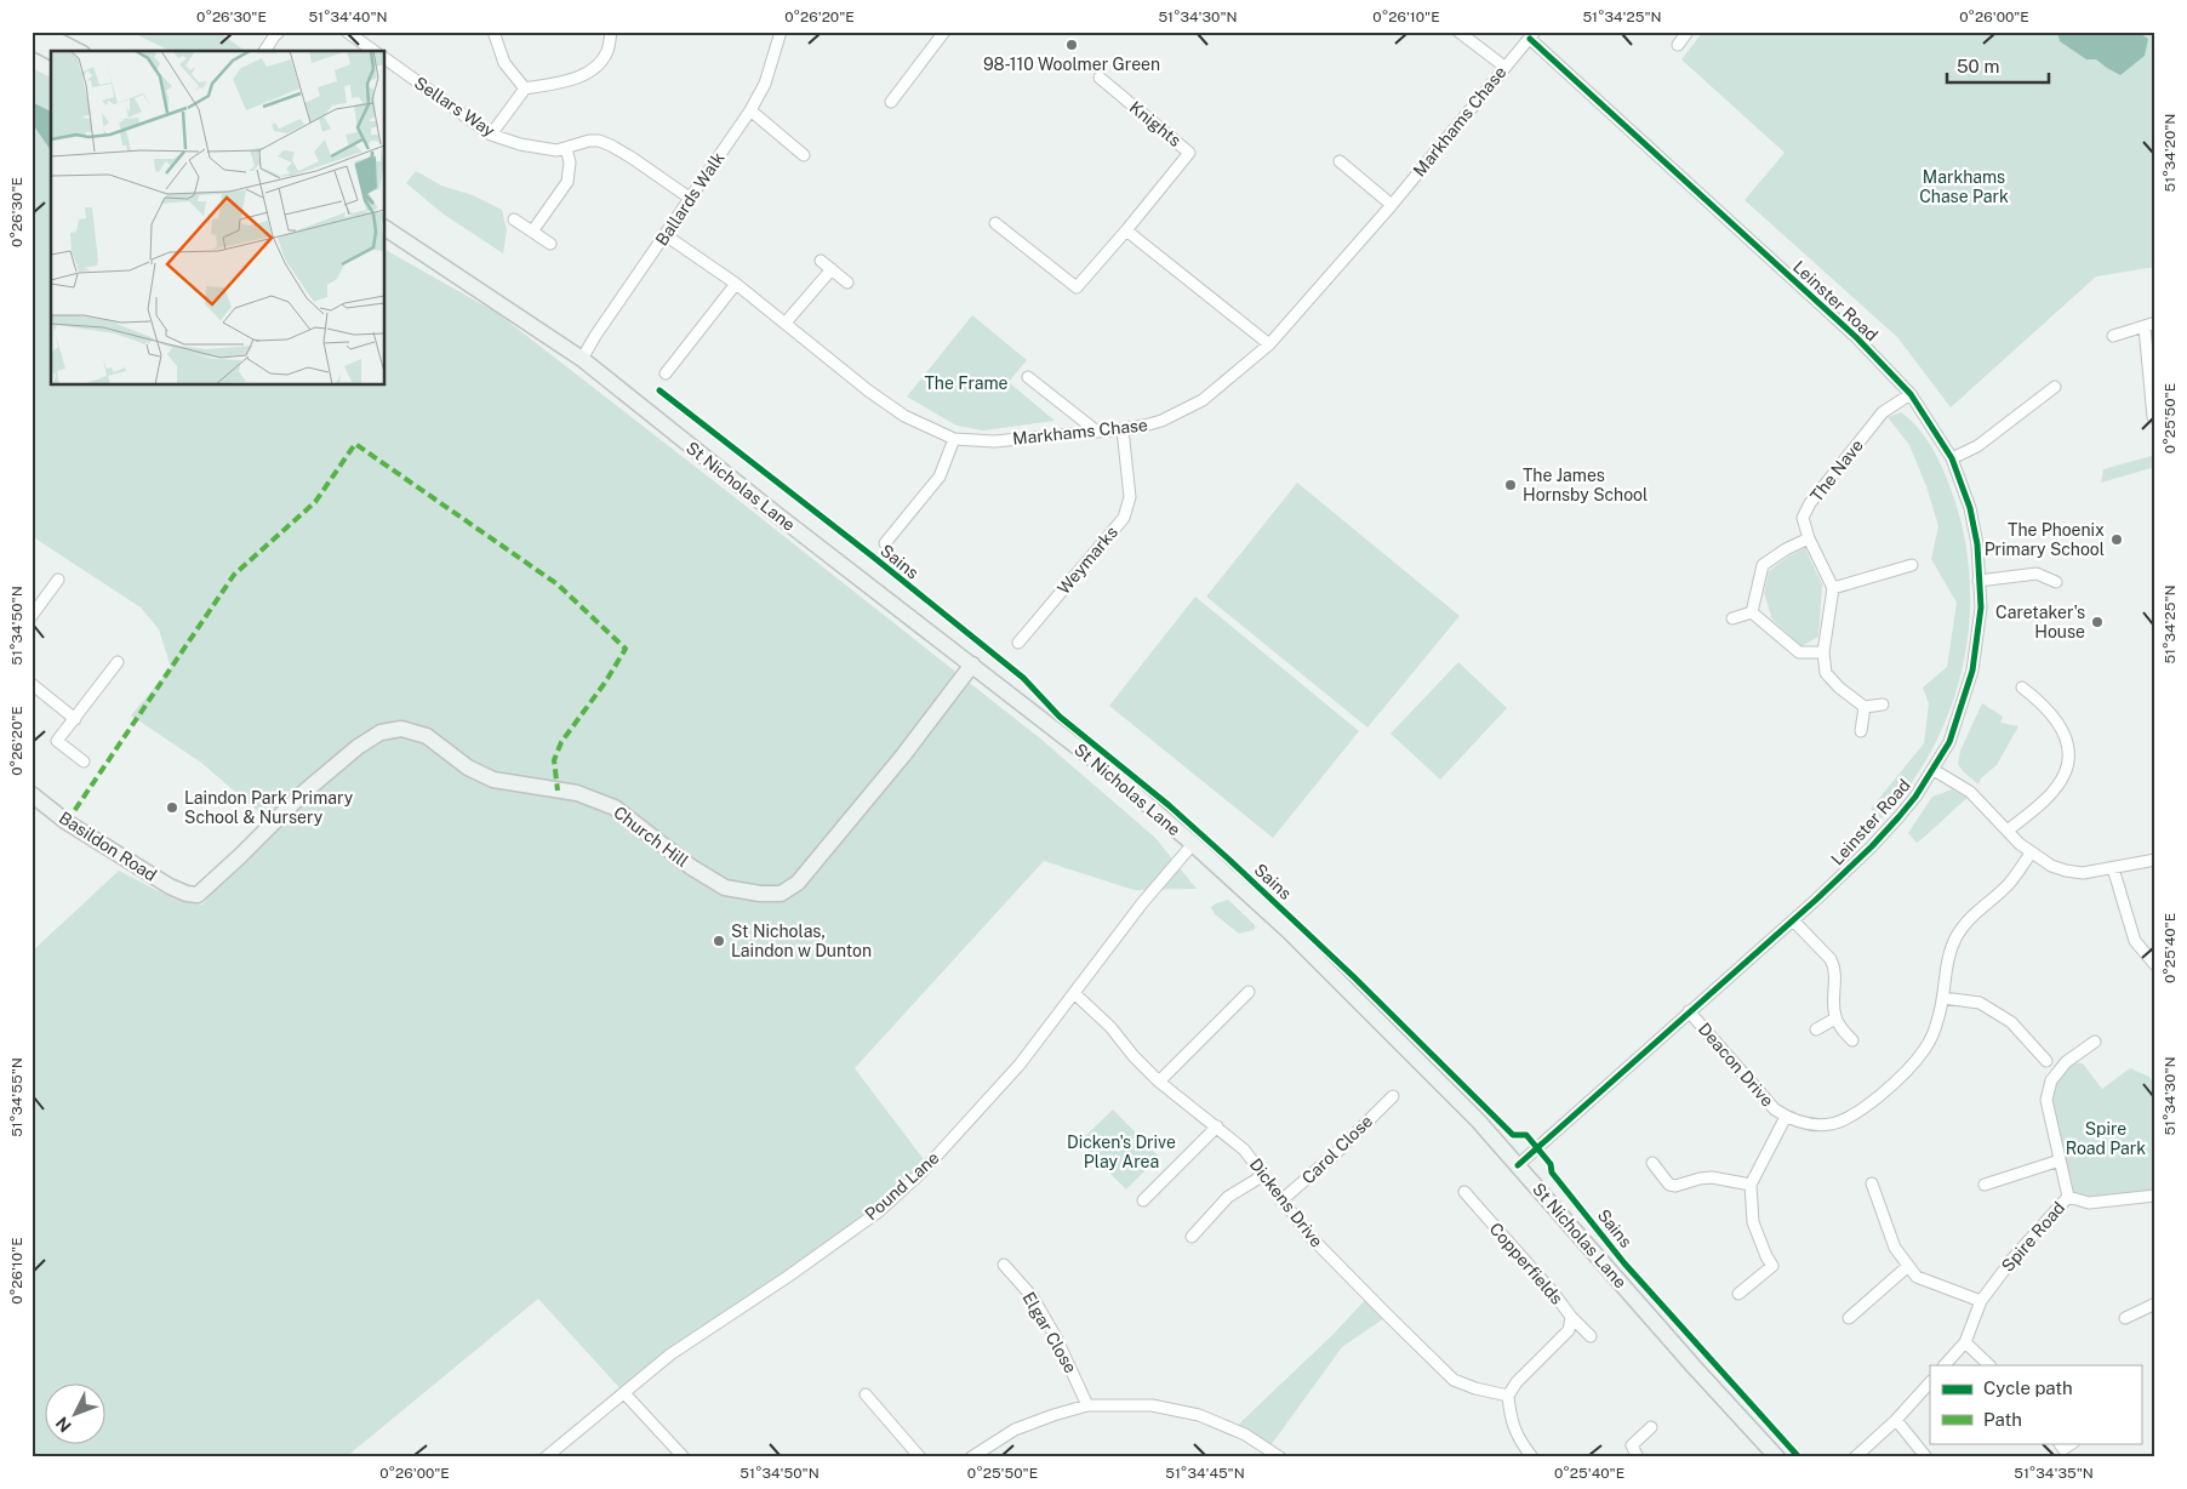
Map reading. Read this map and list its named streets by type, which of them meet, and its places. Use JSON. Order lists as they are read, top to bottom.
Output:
{
  "streets": {
    "main road": ["St Nicholas Lane", "Church Hill", "Basildon Road"],
    "street": [
      "Sellars Way",
      "Markhams Chase",
      "Knights",
      "Ballards Walk",
      "Leinster Road",
      "The Nave",
      "Weymarks",
      "Deacon Drive",
      "Carol Close",
      "Pound Lane",
      "Dickens Drive",
      "Spire Road",
      "Copperfields",
      "Elgar Close"
    ],
    "cycle path": ["Sains"]
  },
  "crossings": [
    ["Sellars Way", "Ballards Walk"],
    ["Markhams Chase", "Ballards Walk"],
    ["Markhams Chase", "Leinster Road"],
    ["Markhams Chase", "Weymarks"],
    ["Ballards Walk", "St Nicholas Lane"],
    ["Leinster Road", "The Nave"],
    ["Leinster Road", "St Nicholas Lane"],
    ["Leinster Road", "Deacon Drive"],
    ["St Nicholas Lane", "Church Hill"],
    ["St Nicholas Lane", "Pound Lane"],
    ["Church Hill", "Basildon Road"],
    ["Carol Close", "Dickens Drive"],
    ["Pound Lane", "Dickens Drive"],
    ["Dickens Drive", "Copperfields"]
  ],
  "parks": [
    "Markhams Chase Park",
    "The Frame",
    "Spire Road Park",
    "Dicken's Drive Play Area"
  ],
  "places": [
    "98-110 Woolmer Green",
    "The James Hornsby School",
    "The Phoenix Primary School",
    "Caretaker's House",
    "Laindon Park Primary School & Nursery",
    "St Nicholas, Laindon w Dunton"
  ],
  "legend": ["Cycle path", "Path"],
  "scale_bar": "50 m",
  "north": "bottom left",
  "coordinates": [
    "0°26'30\"E",
    "51°34'40\"N",
    "0°26'20\"E",
    "51°34'30\"N",
    "0°26'10\"E",
    "51°34'25\"N",
    "0°26'00\"E",
    "51°34'20\"N",
    "0°25'50\"E",
    "51°34'50\"N",
    "0°25'40\"E",
    "51°34'55\"N",
    "51°34'45\"N",
    "51°34'35\"N"
  ]
}
